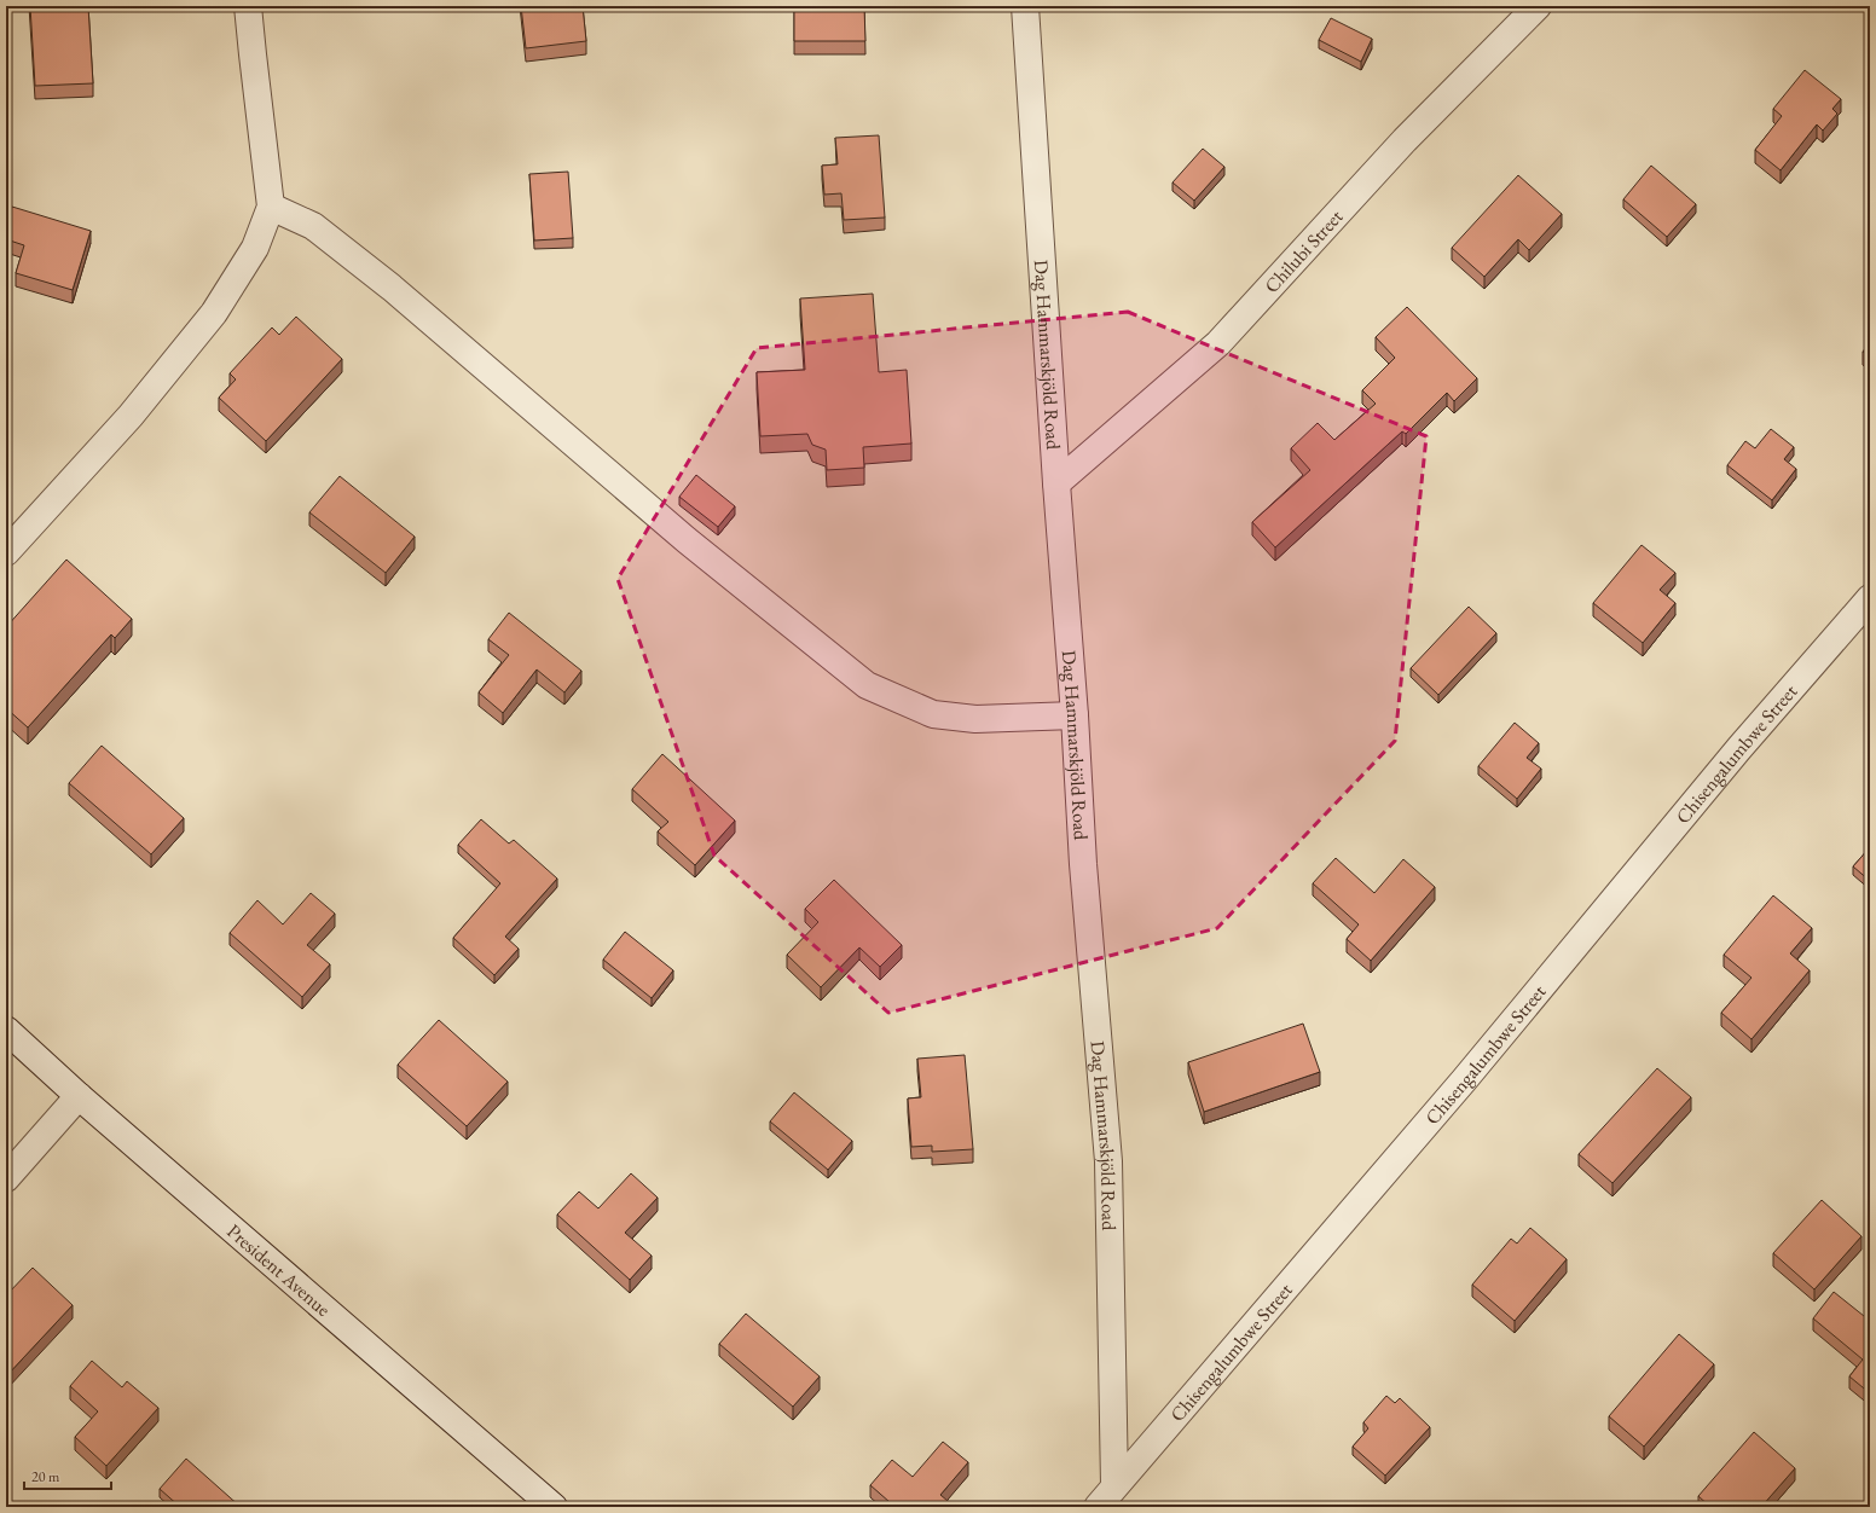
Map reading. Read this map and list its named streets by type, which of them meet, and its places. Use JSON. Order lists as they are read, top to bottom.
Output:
{
  "streets": {
    "street": [
      "Chilubi Street",
      "Dag Hammarskjöld Road",
      "Chisengalumbwe Street",
      "President Avenue"
    ]
  },
  "crossings": [
    ["Chilubi Street", "Dag Hammarskjöld Road"]
  ],
  "scale_bar": "20 m"
}
